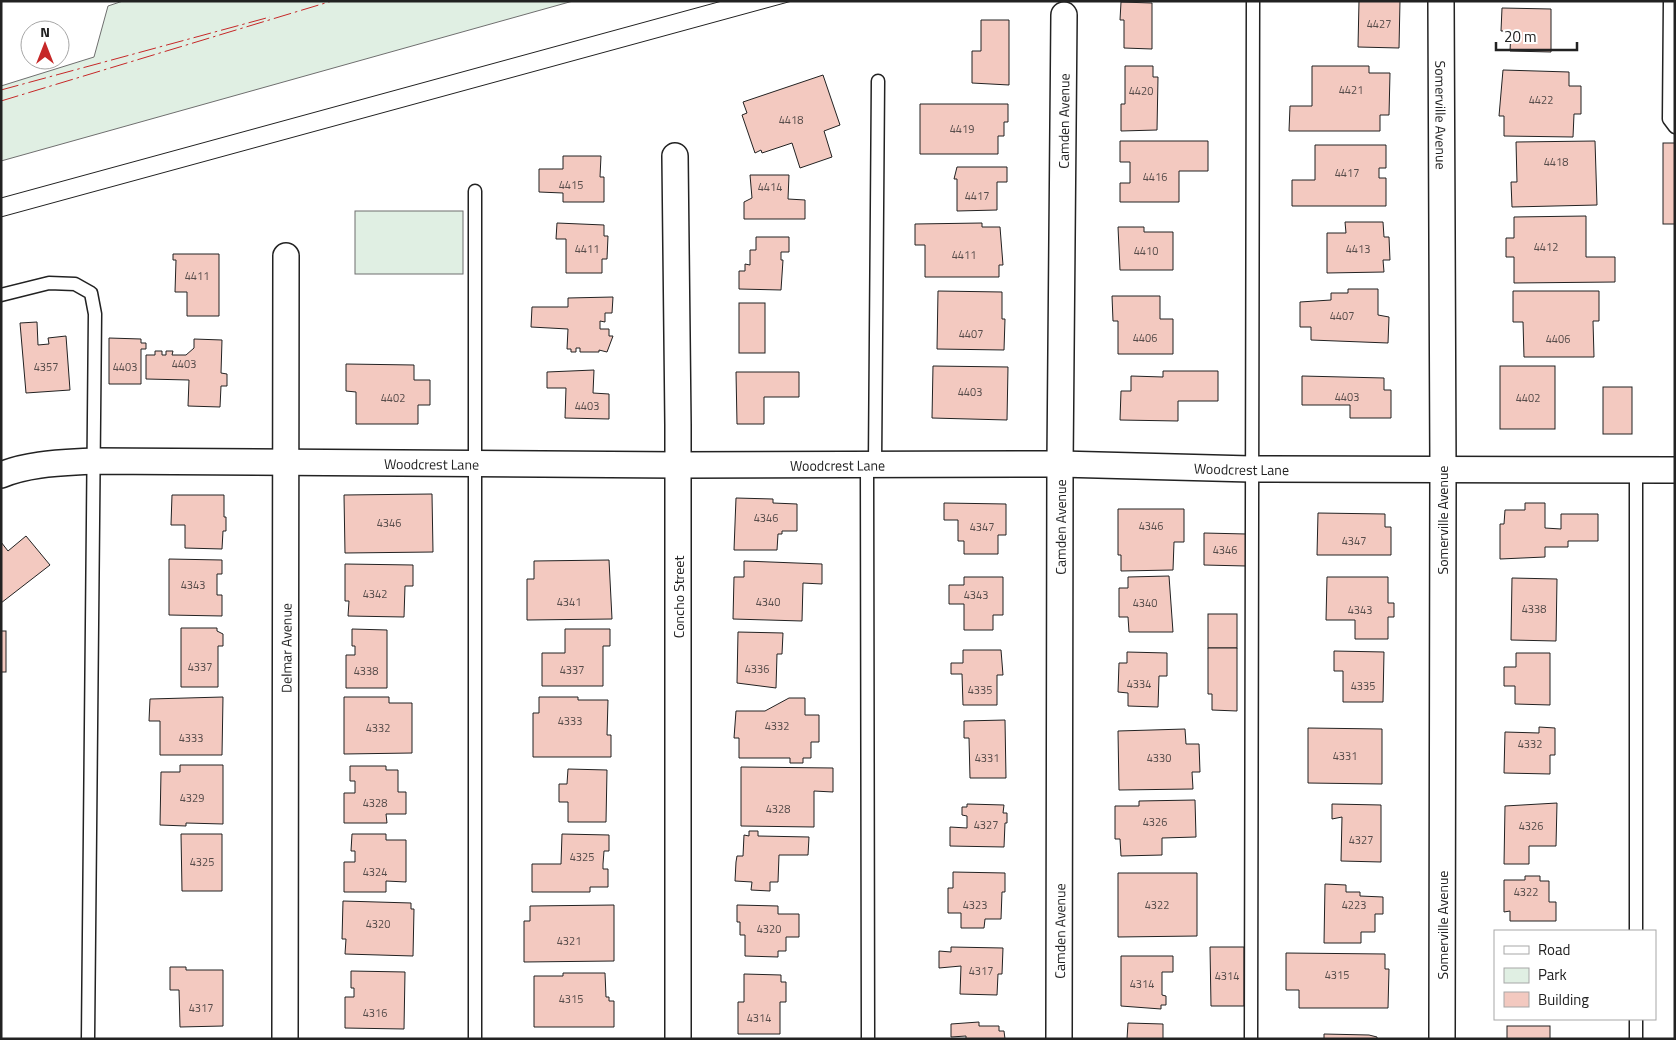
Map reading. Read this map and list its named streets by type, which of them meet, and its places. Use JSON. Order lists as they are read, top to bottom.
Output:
{
  "streets": {
    "street": [
      "Somerville Avenue",
      "Camden Avenue",
      "Woodcrest Lane",
      "Concho Street",
      "Delmar Avenue"
    ]
  },
  "crossings": [
    ["Somerville Avenue", "Woodcrest Lane"],
    ["Camden Avenue", "Woodcrest Lane"],
    ["Woodcrest Lane", "Concho Street"],
    ["Woodcrest Lane", "Delmar Avenue"]
  ],
  "house_numbers": [
    "4427",
    "4421",
    "4420",
    "4422",
    "4418",
    "4419",
    "4418",
    "4417",
    "4416",
    "4415",
    "4414",
    "4417",
    "4412",
    "4411",
    "4413",
    "4410",
    "4411",
    "4411",
    "4407",
    "4407",
    "4406",
    "4406",
    "4403",
    "4357",
    "4403",
    "4403",
    "4403",
    "4402",
    "4402",
    "4403",
    "4346",
    "4346",
    "4346",
    "4347",
    "4347",
    "4346",
    "4343",
    "4342",
    "4343",
    "4341",
    "4340",
    "4340",
    "4338",
    "4343",
    "4337",
    "4336",
    "4337",
    "4338",
    "4334",
    "4335",
    "4335",
    "4333",
    "4332",
    "4332",
    "4333",
    "4332",
    "4331",
    "4331",
    "4330",
    "4329",
    "4328",
    "4328",
    "4326",
    "4327",
    "4326",
    "4327",
    "4325",
    "4325",
    "4324",
    "4322",
    "4323",
    "4322",
    "4223",
    "4320",
    "4320",
    "4321",
    "4317",
    "4315",
    "4314",
    "4314",
    "4315",
    "4317",
    "4316",
    "4314"
  ],
  "legend": ["Road", "Park", "Building"],
  "scale_bar": "20 m",
  "north": "top"
}
